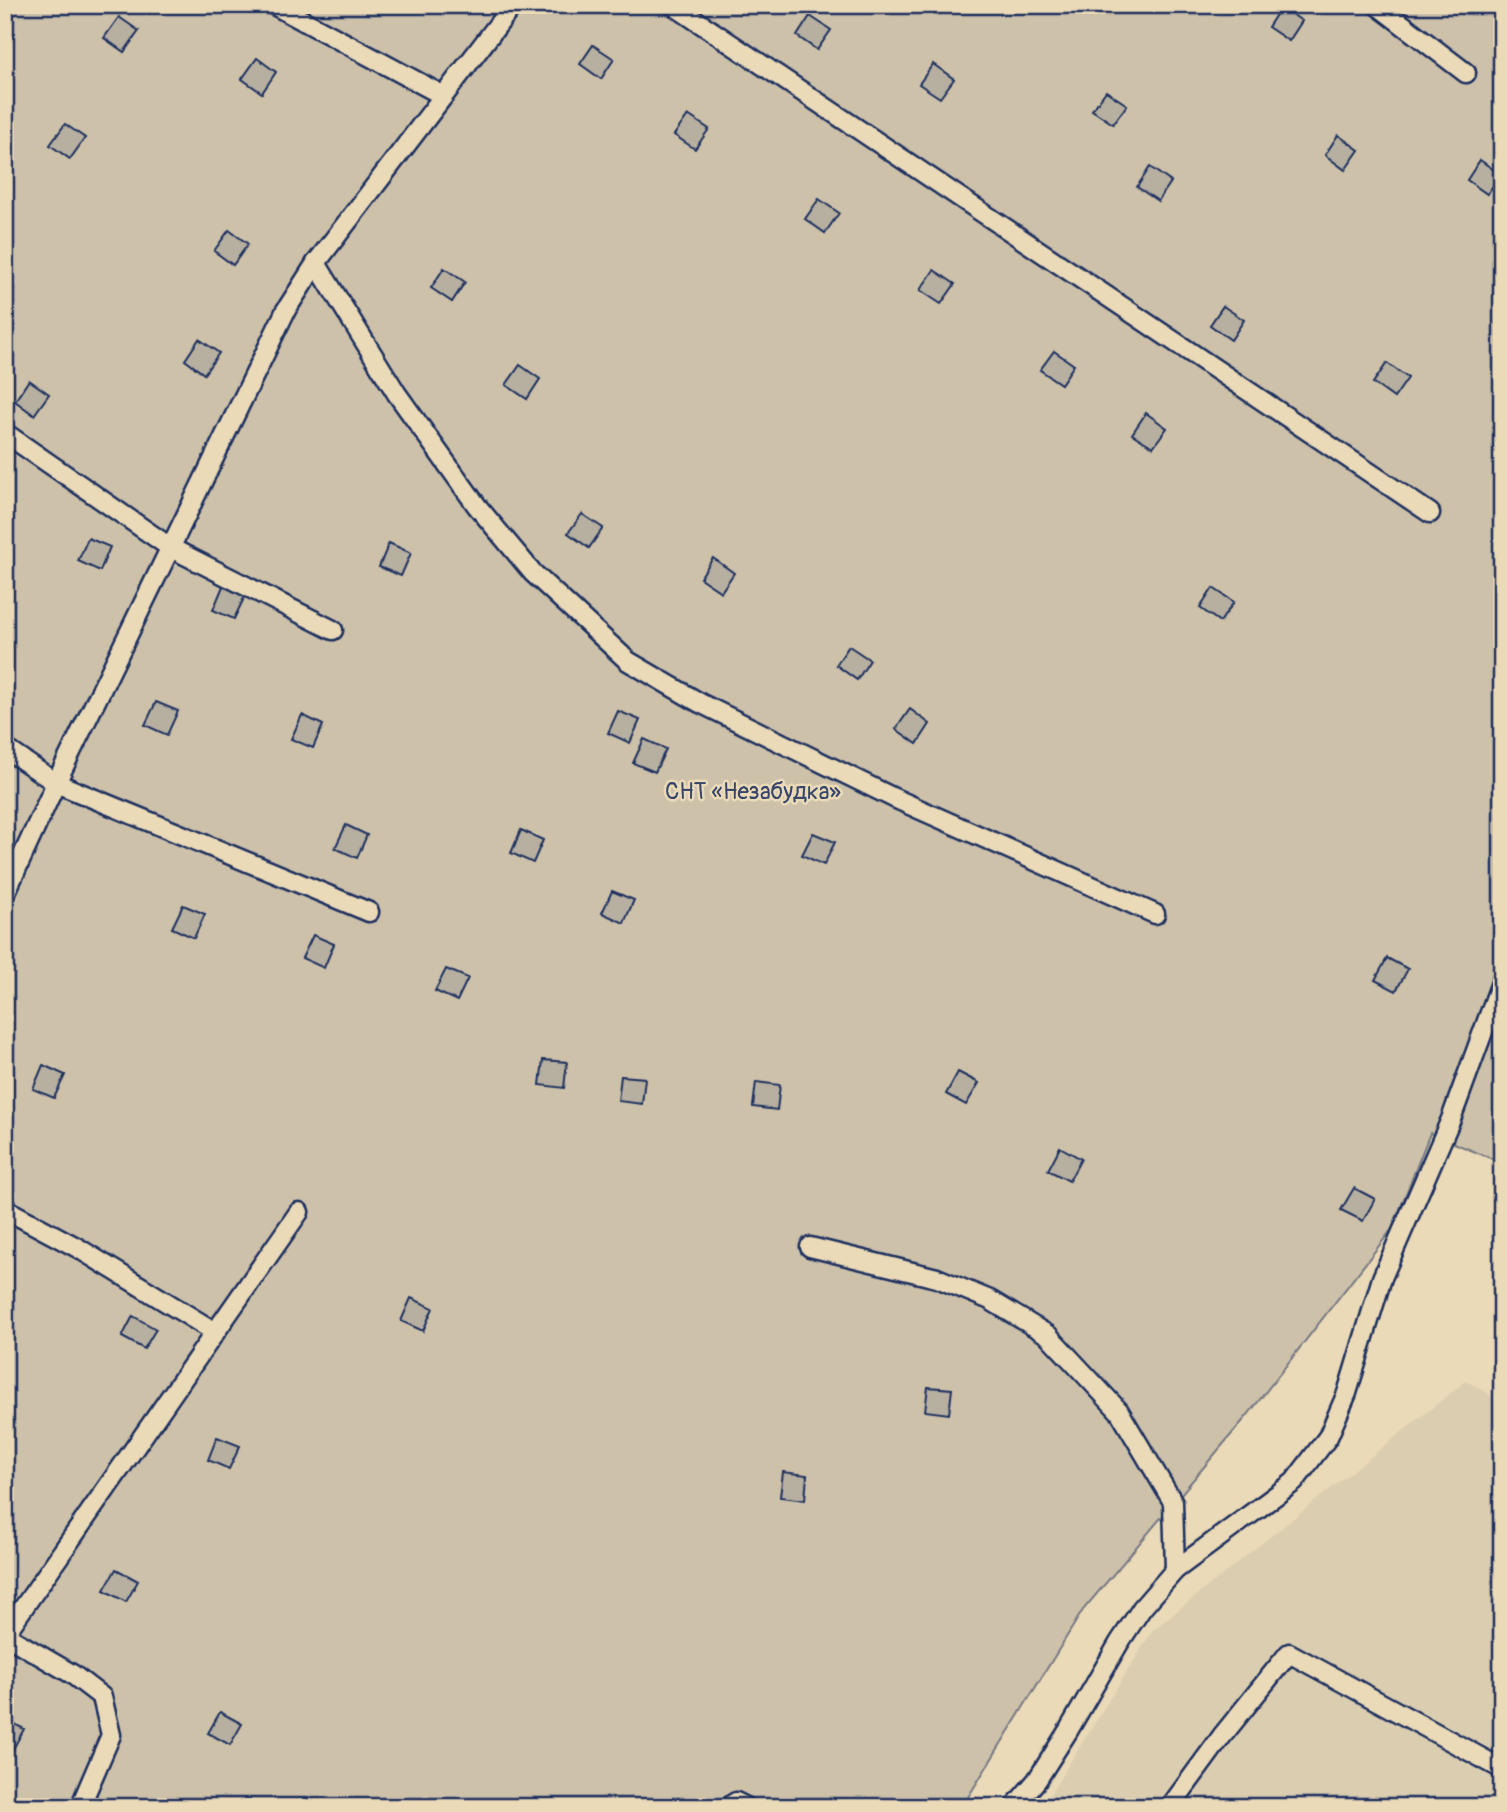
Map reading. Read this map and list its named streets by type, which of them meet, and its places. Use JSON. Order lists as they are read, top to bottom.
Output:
{
  "parks": ["СНТ «Незабудка»"]
}
